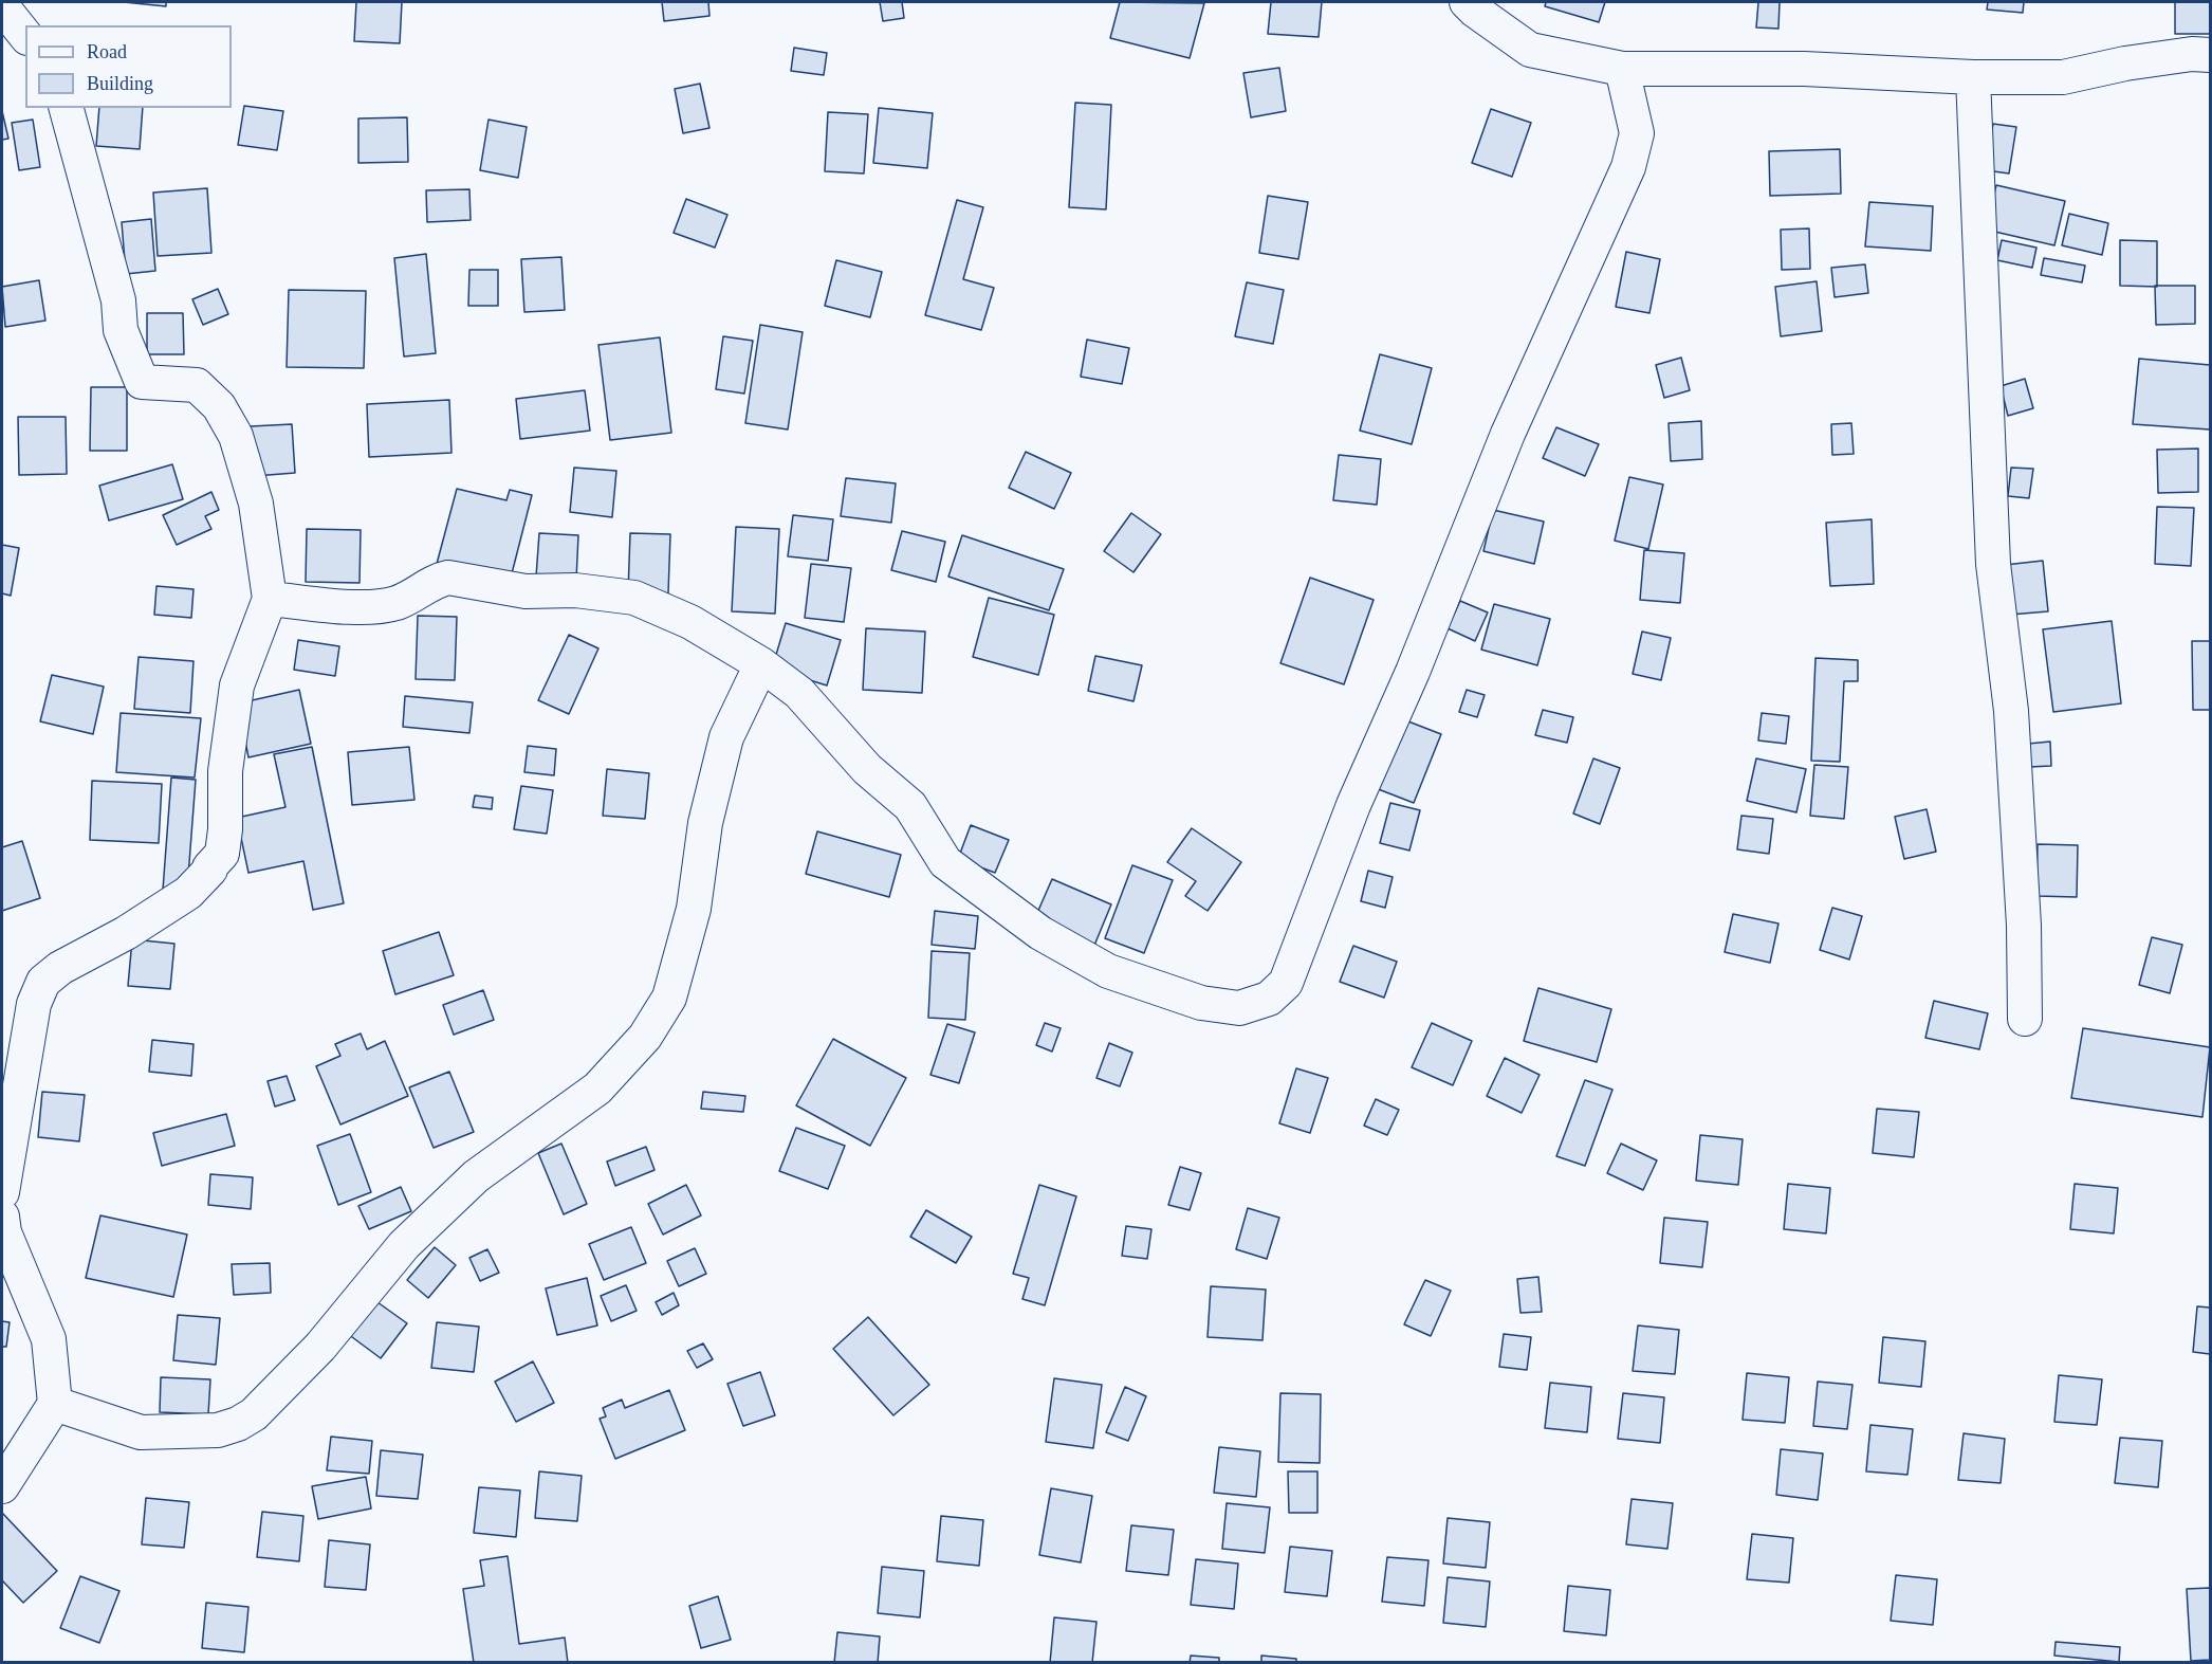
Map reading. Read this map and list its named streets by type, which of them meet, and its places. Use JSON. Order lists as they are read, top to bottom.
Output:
{
  "legend": ["Road", "Building"]
}
